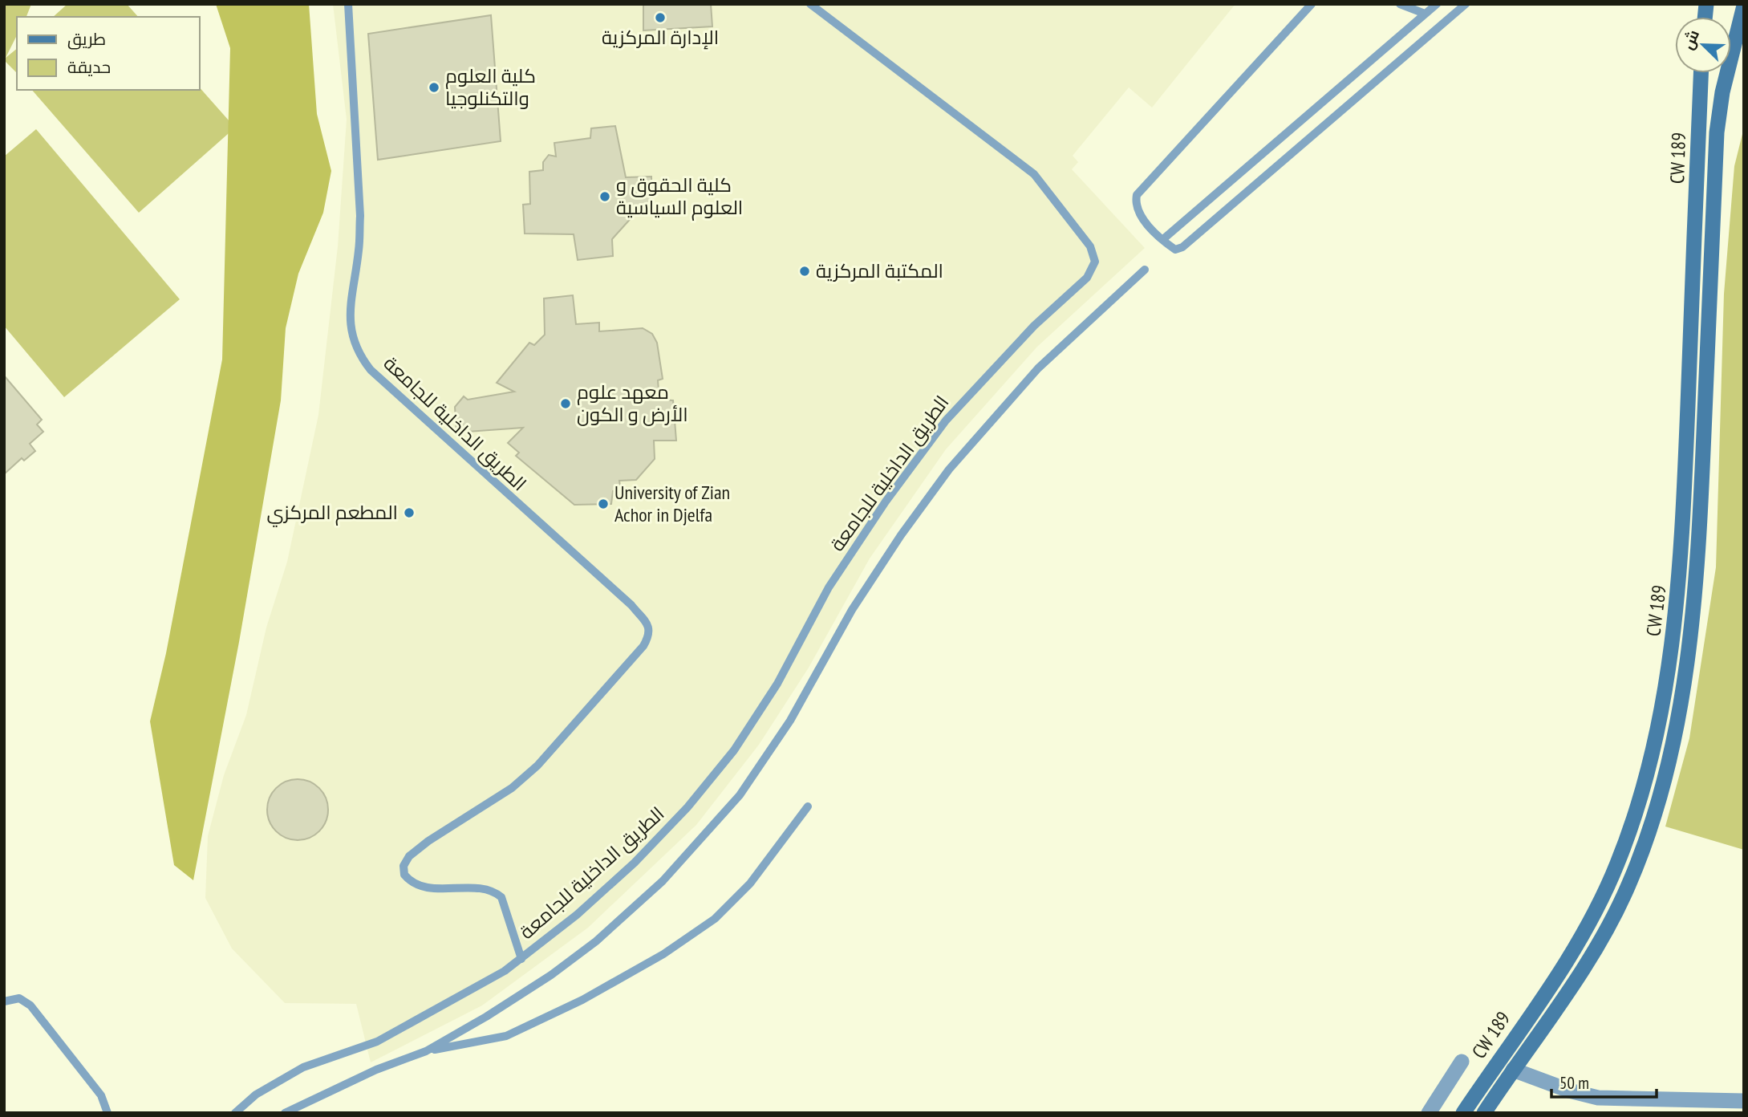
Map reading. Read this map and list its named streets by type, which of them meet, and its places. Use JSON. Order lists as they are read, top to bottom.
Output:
{
  "streets": {
    "main road": ["CW 189"],
    "lane": ["الطريق الداخلية للجامعة"]
  },
  "places": [
    "الإدارة المركزية",
    "كلية العلوم والتكنلوجيا",
    "كلية الحقوق و العلوم السياسية",
    "المكتبة المركزية",
    "معهد علوم الأرض و الكون",
    "University of Zian Achor in Djelfa",
    "المطعم المركزي"
  ],
  "legend": ["طريق", "حديقة"],
  "scale_bar": "50 m",
  "north": "top left"
}
